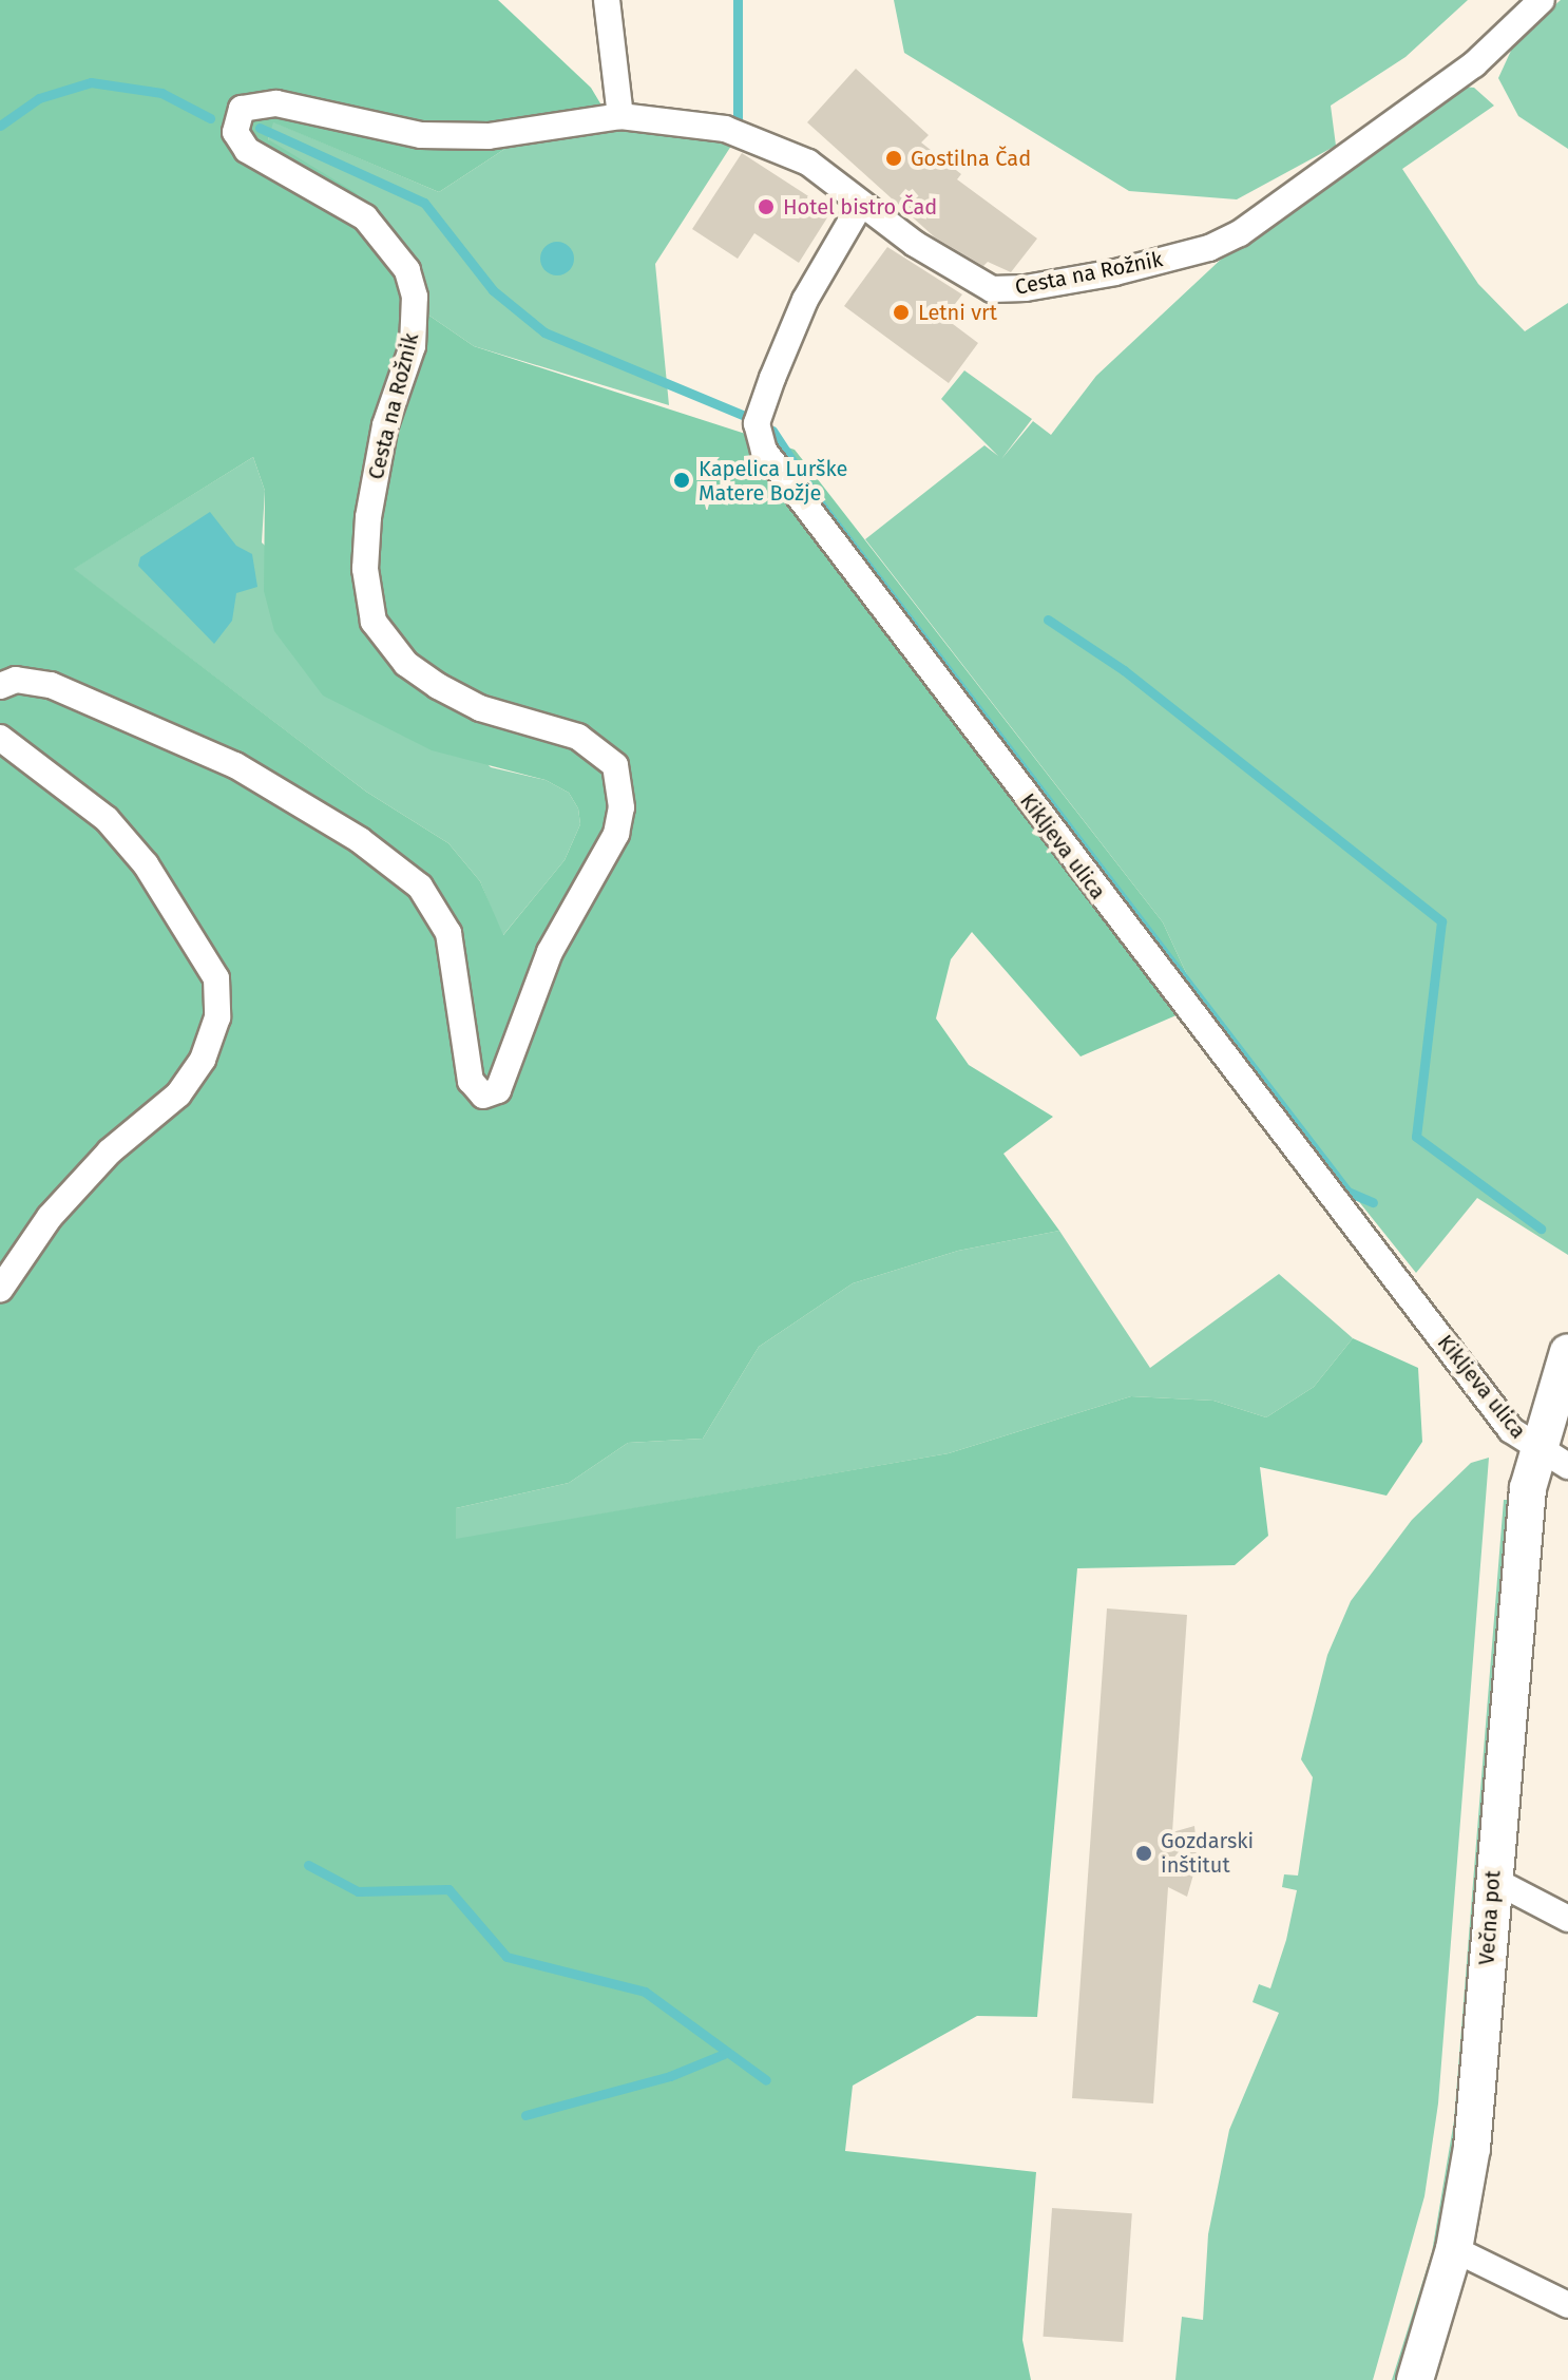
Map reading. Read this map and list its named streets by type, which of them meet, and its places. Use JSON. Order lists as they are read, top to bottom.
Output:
{
  "streets": {
    "main road": ["Večna pot"],
    "street": ["Cesta na Rožnik", "Kikljeva ulica"]
  },
  "crossings": [
    ["Cesta na Rožnik", "Kikljeva ulica"],
    ["Kikljeva ulica", "Večna pot"]
  ],
  "places": [
    "Gostilna Čad",
    "Hotel bistro Čad",
    "Letni vrt",
    "Kapelica Lurške Matere Božje",
    "Gozdarski inštitut"
  ]
}
